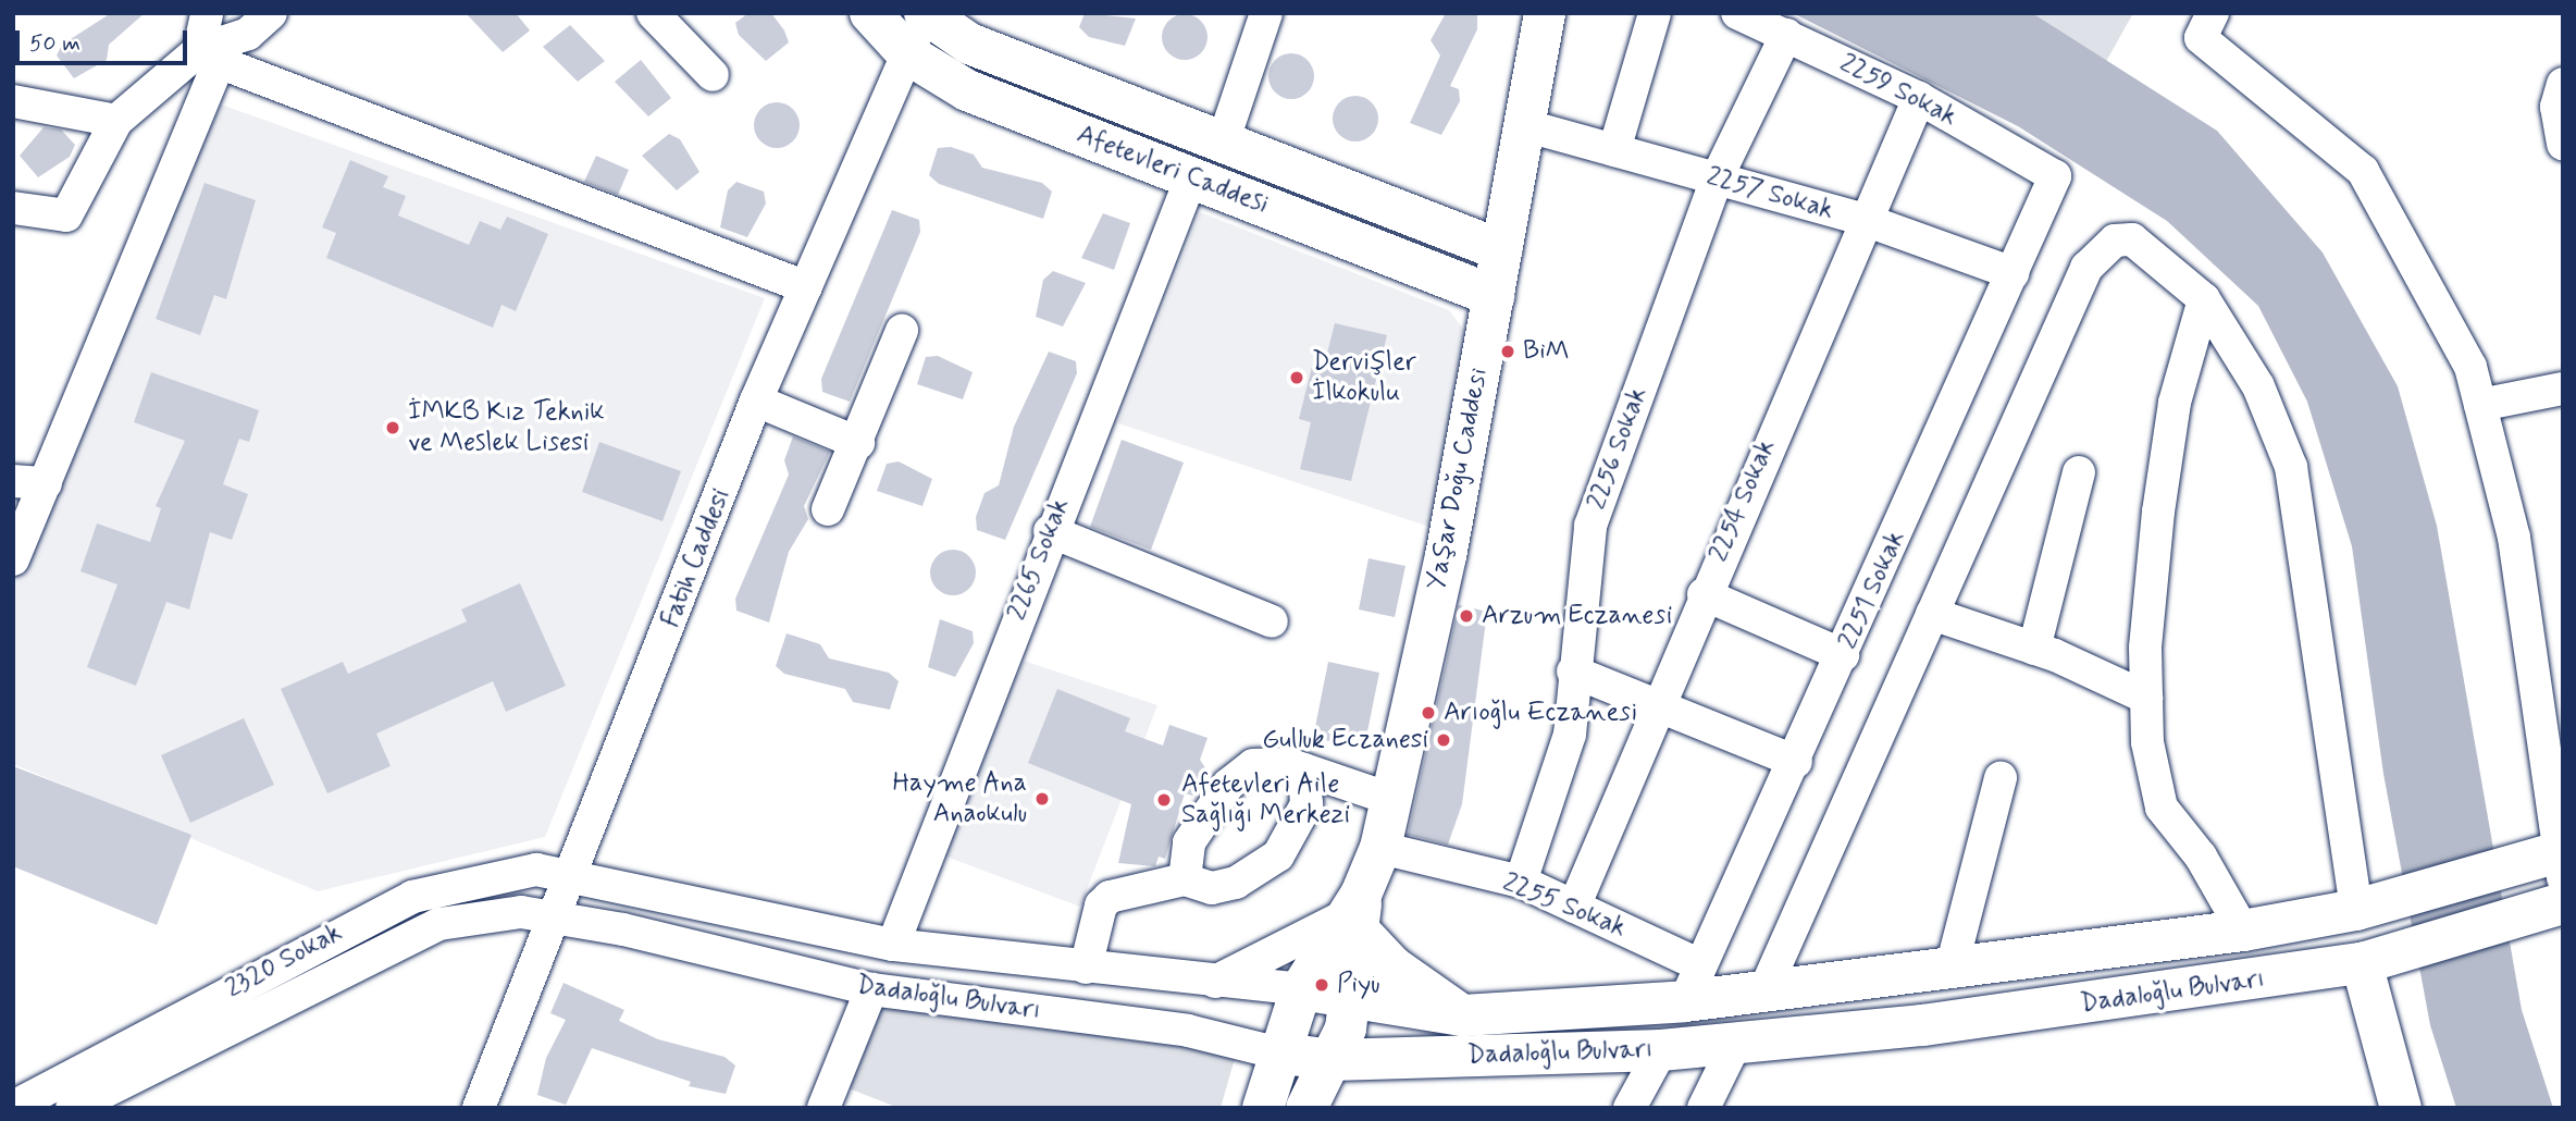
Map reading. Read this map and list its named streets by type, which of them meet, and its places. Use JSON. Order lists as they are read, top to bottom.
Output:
{
  "streets": {
    "main road": ["Afetevleri Caddesi", "Yaşar Doğu Caddesi", "Dadaloğlu Bulvarı"],
    "street": [
      "2259 Sokak",
      "2257 Sokak",
      "2256 Sokak",
      "2254 Sokak",
      "Fatih Caddesi",
      "2265 Sokak",
      "2251 Sokak",
      "2255 Sokak",
      "2320 Sokak"
    ]
  },
  "crossings": [
    ["2259 Sokak", "2256 Sokak"],
    ["2259 Sokak", "2254 Sokak"],
    ["2259 Sokak", "2251 Sokak"],
    ["Afetevleri Caddesi", "Yaşar Doğu Caddesi"],
    ["Afetevleri Caddesi", "Fatih Caddesi"],
    ["Afetevleri Caddesi", "2265 Sokak"],
    ["2257 Sokak", "2256 Sokak"],
    ["2257 Sokak", "Yaşar Doğu Caddesi"],
    ["2257 Sokak", "2254 Sokak"],
    ["2257 Sokak", "2251 Sokak"],
    ["2256 Sokak", "2255 Sokak"],
    ["Yaşar Doğu Caddesi", "2255 Sokak"],
    ["2254 Sokak", "2255 Sokak"],
    ["Fatih Caddesi", "2320 Sokak"],
    ["Fatih Caddesi", "Dadaloğlu Bulvarı"],
    ["2265 Sokak", "Dadaloğlu Bulvarı"],
    ["2251 Sokak", "2255 Sokak"],
    ["2251 Sokak", "Dadaloğlu Bulvarı"],
    ["2255 Sokak", "Dadaloğlu Bulvarı"],
    ["2320 Sokak", "Dadaloğlu Bulvarı"]
  ],
  "places": [
    "BiM",
    "Dervişler İlkokulu",
    "İMKB Kız Teknik ve Meslek Lisesi",
    "Arzum Eczanesi",
    "Arıoğlu Eczanesi",
    "Gulluk Eczanesi",
    "Hayme Ana Anaokulu",
    "Afetevleri Aile Sağlığı Merkezi",
    "Piyu"
  ],
  "scale_bar": "50 m"
}
